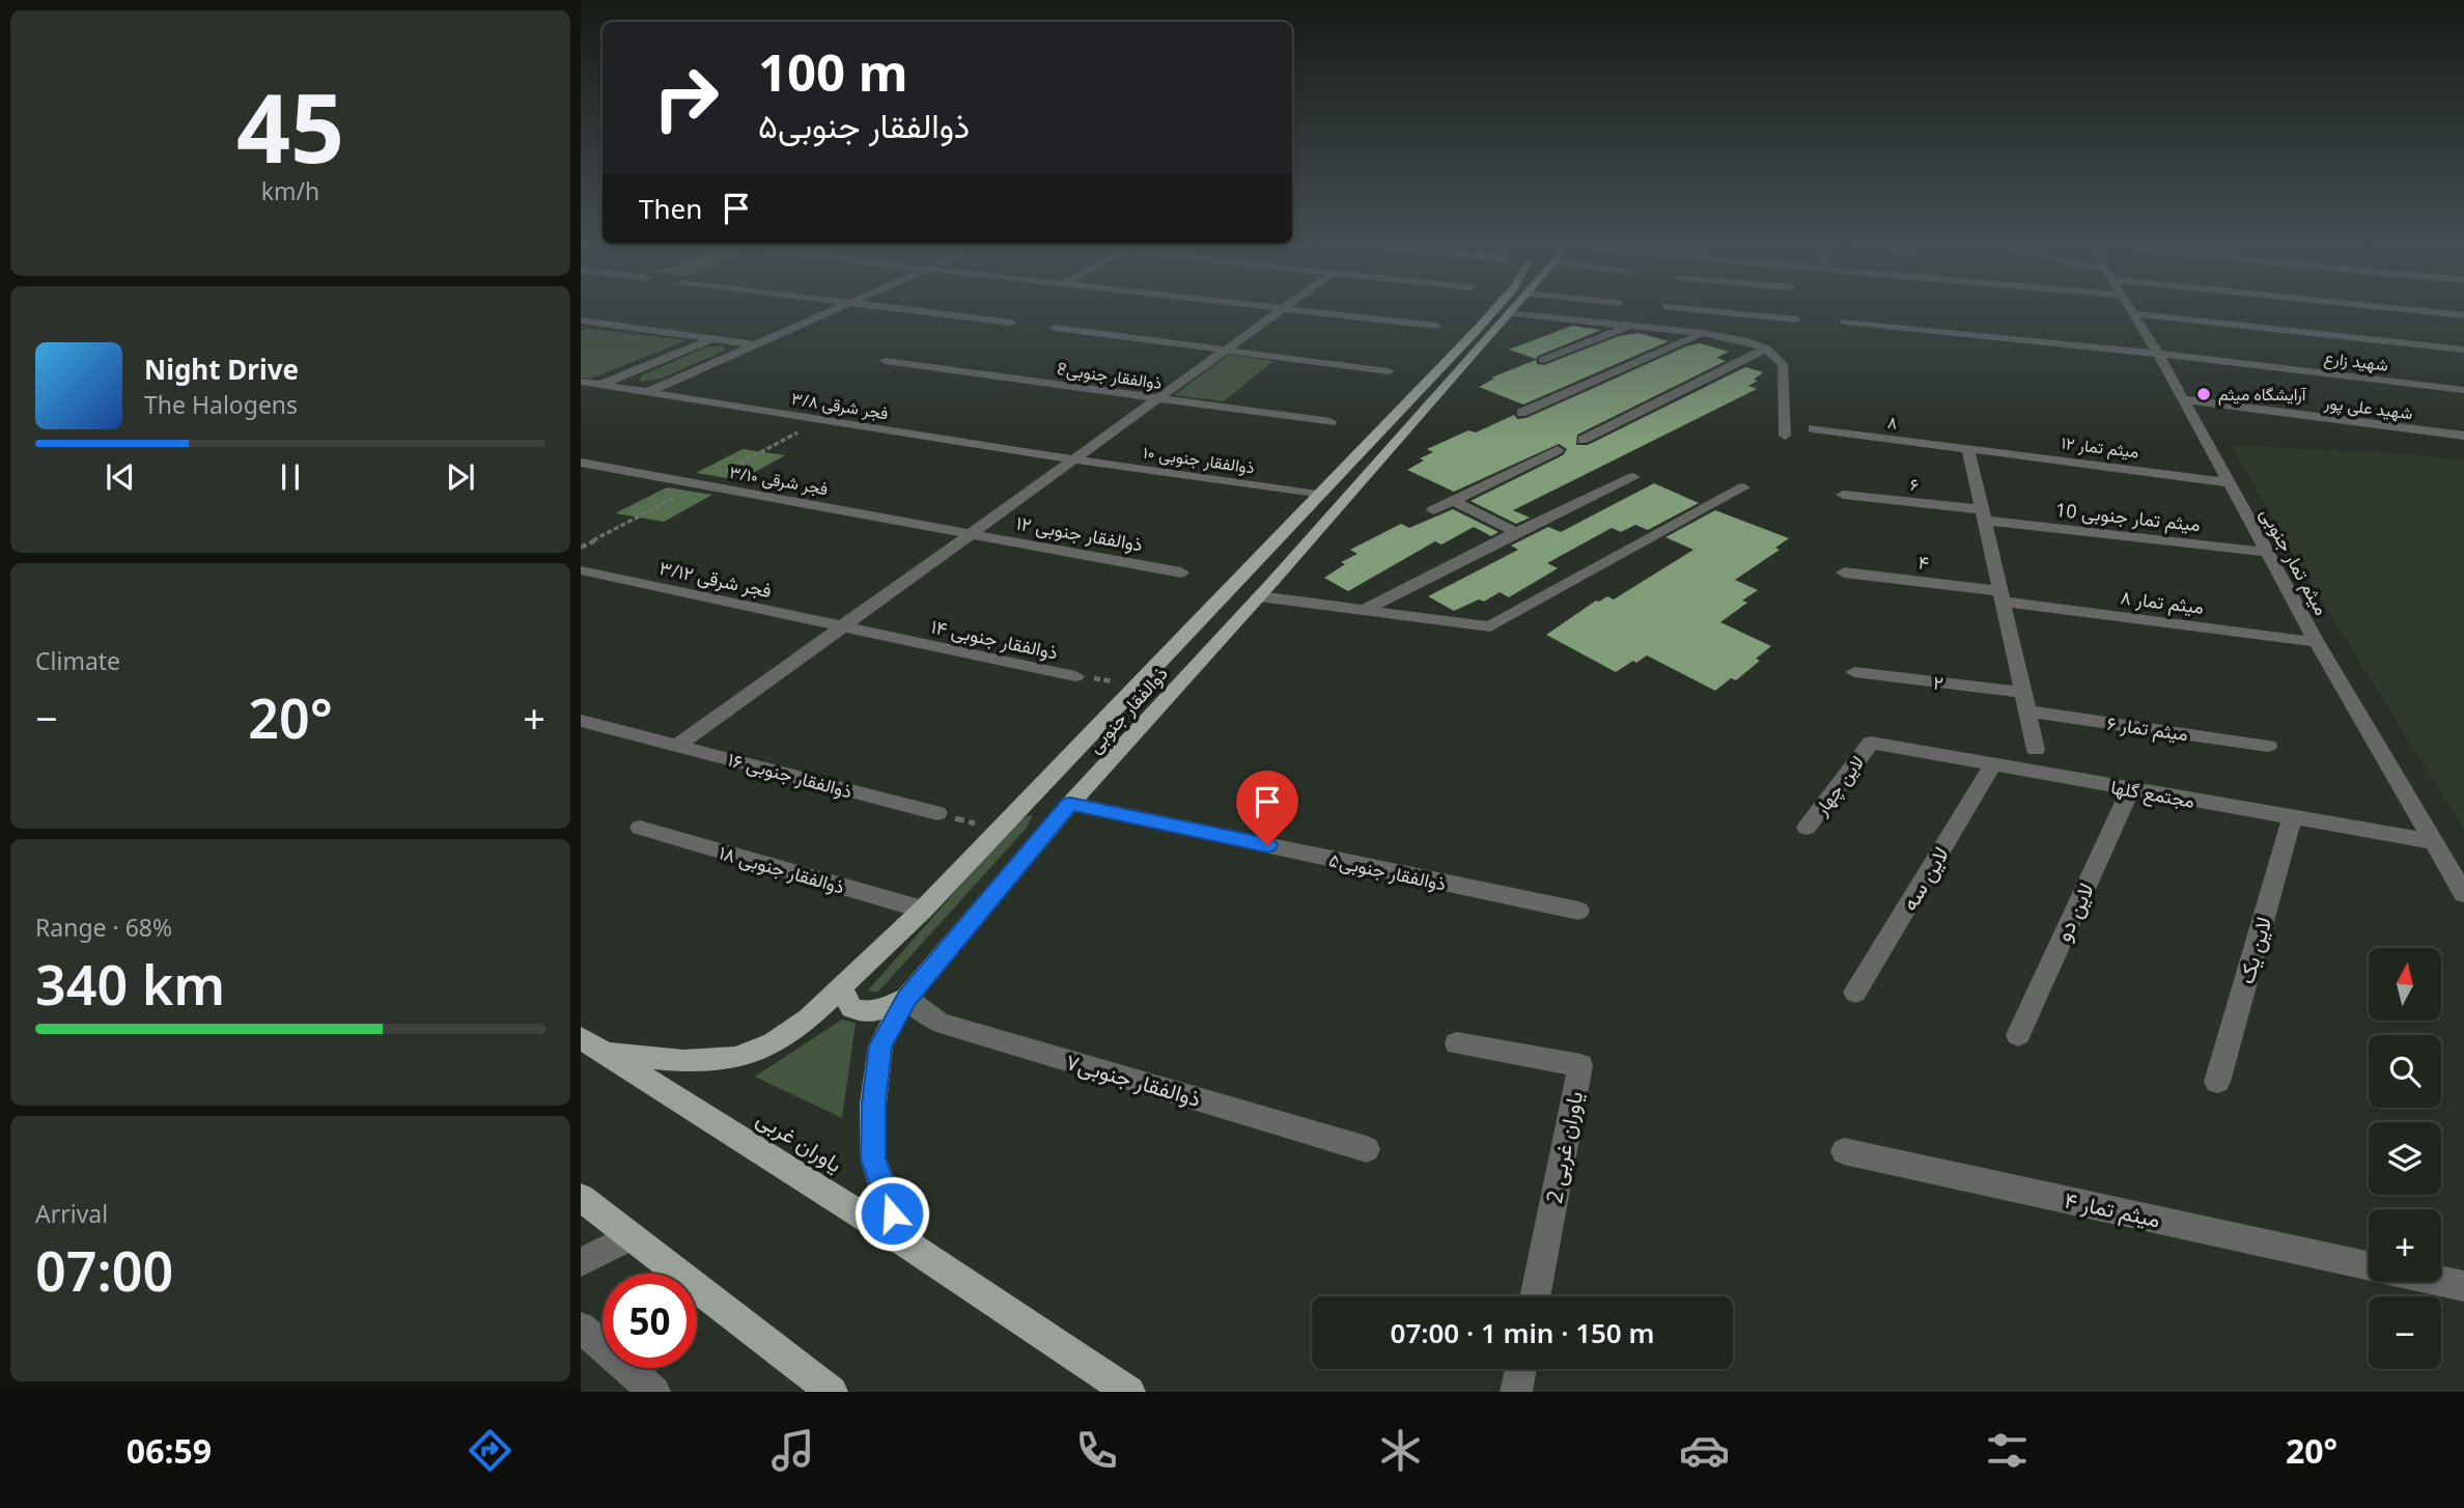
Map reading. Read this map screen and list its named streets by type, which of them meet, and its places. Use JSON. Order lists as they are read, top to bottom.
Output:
{
  "streets": {
    "main road": ["ذوالفقار جنوبی", "یاوران غربی"],
    "street": [
      "شهید زارع",
      "8ذوالفقار جنوبی",
      "۳/۸ فجر شرقی",
      "شهید علی پور",
      "۸",
      "میثم تمار ۱۲",
      "۱۰ ذوالفقار جنوبی",
      "۳/۱۰ فجر شرقی",
      "۶",
      "میثم تمار جنوبی 10",
      "۱۲ ذوالفقار جنوبی",
      "میثم تمار جنوبی",
      "۴",
      "۳/۱۲ فجر شرقی",
      "میثم تمار ۸",
      "۱۴ ذوالفقار جنوبی",
      "۲",
      "میثم تمار ۶",
      "۱۶ ذوالفقار جنوبی",
      "لاین چهار",
      "مجتمع گلها",
      "۱۸ ذوالفقار جنوبی",
      "ذوالفقار جنوبی۵",
      "لاین سه",
      "لاین دو",
      "لاین یک",
      "ذوالفقار جنوبی۷",
      "2 یاوران غربی",
      "میثم تمار ۴"
    ]
  },
  "crossings": [
    ["شهید زارع", "میثم تمار جنوبی"],
    ["۳/۸ فجر شرقی", "۱۰ ذوالفقار جنوبی"],
    ["شهید علی پور", "میثم تمار جنوبی"],
    ["۸", "میثم تمار ۱۲"],
    ["میثم تمار ۱۲", "میثم تمار جنوبی"],
    ["۱۰ ذوالفقار جنوبی", "ذوالفقار جنوبی"],
    ["۳/۱۰ فجر شرقی", "۱۲ ذوالفقار جنوبی"],
    ["۶", "میثم تمار جنوبی 10"],
    ["میثم تمار جنوبی 10", "میثم تمار جنوبی"],
    ["میثم تمار جنوبی", "میثم تمار ۸"],
    ["میثم تمار جنوبی", "مجتمع گلها"],
    ["۴", "میثم تمار ۸"],
    ["۳/۱۲ فجر شرقی", "۱۴ ذوالفقار جنوبی"],
    ["۱۴ ذوالفقار جنوبی", "ذوالفقار جنوبی"],
    ["۲", "میثم تمار ۶"],
    ["ذوالفقار جنوبی", "۱۸ ذوالفقار جنوبی"],
    ["ذوالفقار جنوبی", "ذوالفقار جنوبی۵"],
    ["ذوالفقار جنوبی", "ذوالفقار جنوبی۷"],
    ["ذوالفقار جنوبی", "یاوران غربی"],
    ["لاین چهار", "مجتمع گلها"],
    ["مجتمع گلها", "لاین سه"],
    ["مجتمع گلها", "لاین دو"],
    ["مجتمع گلها", "لاین یک"]
  ],
  "places": ["آرایشگاه میثم"],
  "north": "top",
  "page": {
    "tile": [
      ["45", "km/h"],
      "Climate",
      ["Range · 68%", "340 km"],
      ["Arrival", "07:00"]
    ],
    "turn": ["100 m", "ذوالفقار جنوبی۵"],
    "then": "Then",
    "song": ["Night Drive", "The Halogens"],
    "heat": ["−", "20°", "+"],
    "map_buttons": ["+", "−"],
    "limit": "50",
    "trip": "07:00 · 1 min · 150 m",
    "tabs": ["06:59", "20°"]
  }
}
